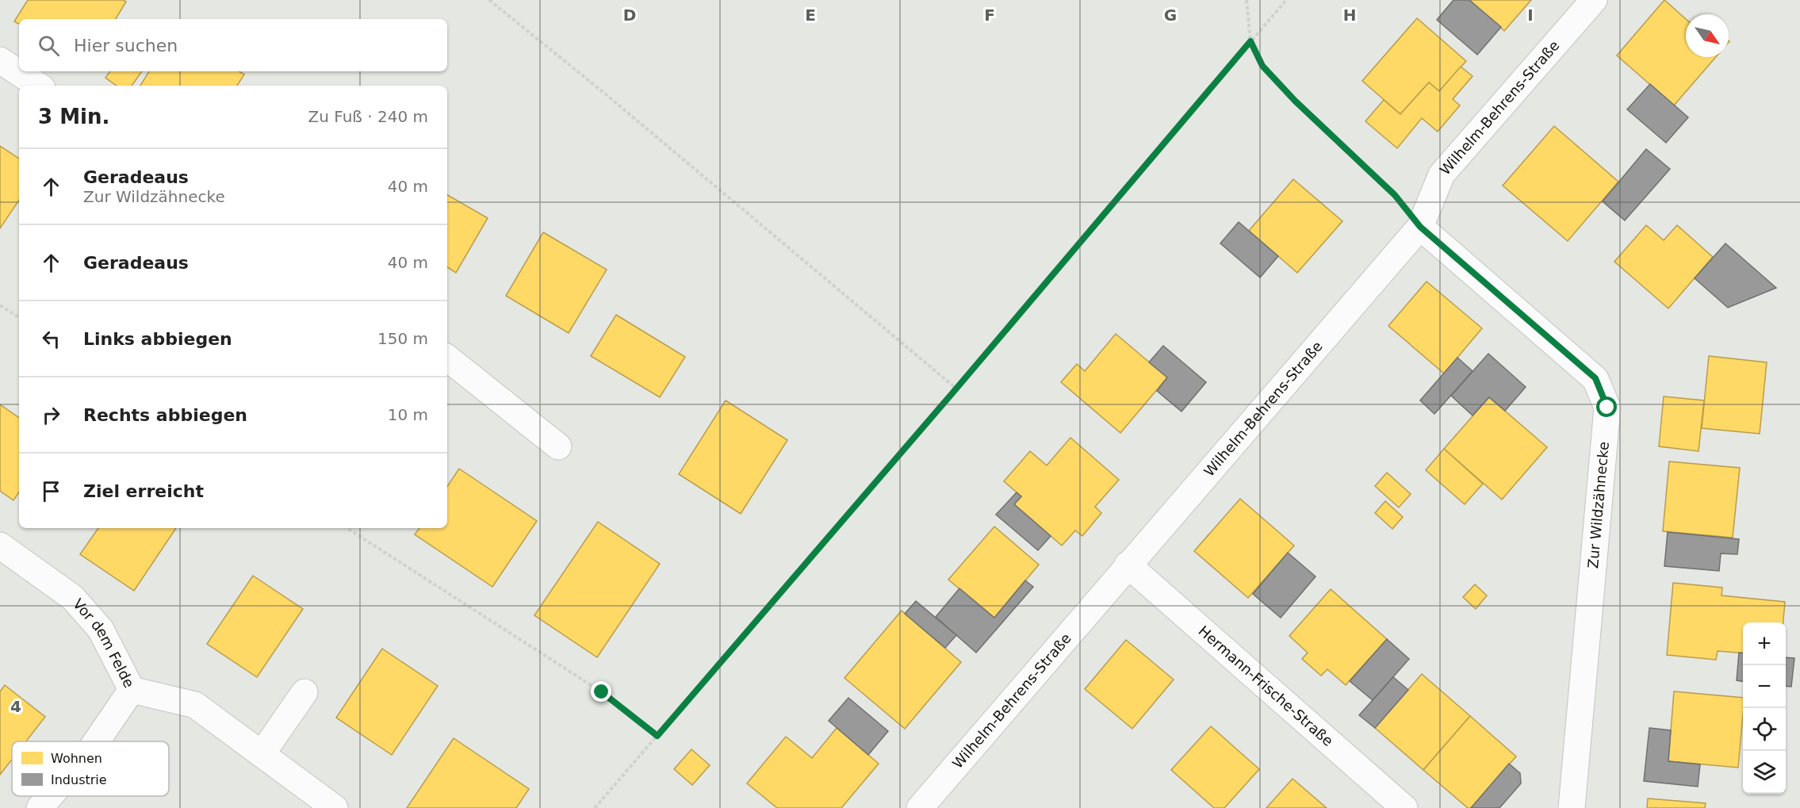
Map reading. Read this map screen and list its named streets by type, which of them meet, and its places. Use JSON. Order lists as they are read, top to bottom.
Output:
{
  "streets": {
    "street": [
      "Wilhelm-Behrens-Straße",
      "Zur Wildzähnecke",
      "Vor dem Felde",
      "Hermann-Frische-Straße"
    ]
  },
  "crossings": [
    ["Wilhelm-Behrens-Straße", "Zur Wildzähnecke"],
    ["Wilhelm-Behrens-Straße", "Hermann-Frische-Straße"]
  ],
  "legend": ["Wohnen", "Industrie"],
  "north": "bottom right",
  "page": {
    "search": "Hier suchen",
    "heading": ["3 Min.", "Zu Fuß · 240 m"],
    "list": [
      ["Geradeaus", "Zur Wildzähnecke", "40 m"],
      ["Geradeaus", "40 m"],
      ["Links abbiegen", "150 m"],
      ["Rechts abbiegen", "10 m"],
      "Ziel erreicht"
    ],
    "map_buttons": ["+", "−"]
  },
  "grid": {
    "columns": [
      "D",
      "E",
      "F",
      "G",
      "H",
      "I"
    ],
    "rows": ["4"]
  }
}
